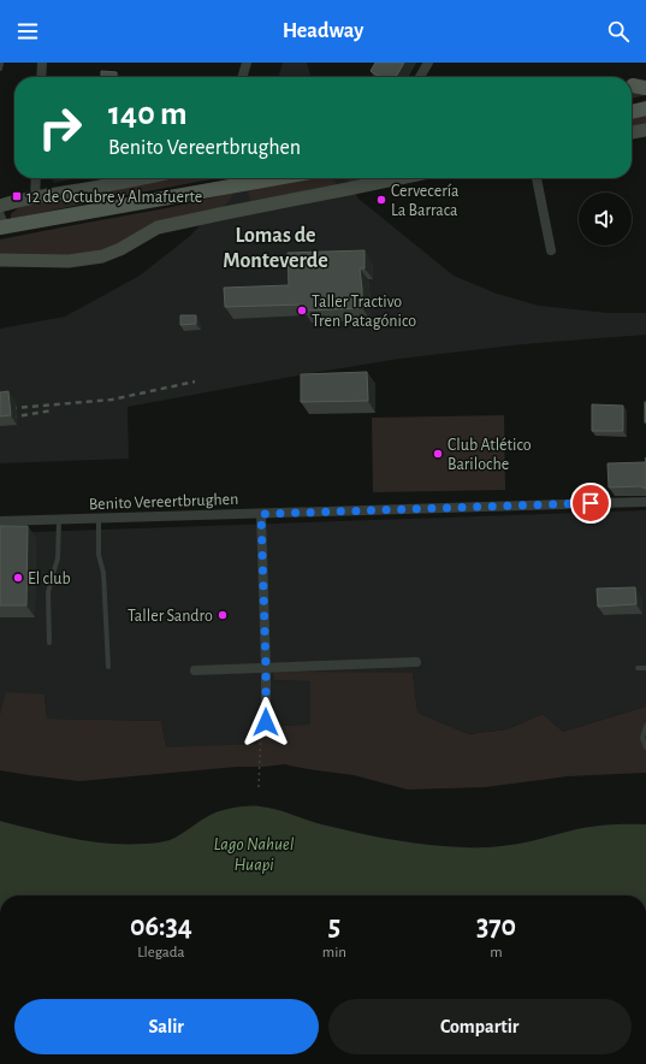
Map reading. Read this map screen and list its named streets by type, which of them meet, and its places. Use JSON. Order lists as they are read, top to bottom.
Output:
{
  "streets": {
    "street": ["Benito Vereertbrughen"]
  },
  "districts": ["Lomas de Monteverde"],
  "water": ["Lago Nahuel Huapi"],
  "places": {
    "transit": ["12 de Octubre y Almafuerte"],
    "other": [
      "Cervecería La Barraca",
      "Taller Tractivo Tren Patagónico",
      "Club Atlético Bariloche",
      "El club",
      "Taller Sandro"
    ]
  },
  "page": {
    "header": "Headway",
    "turn": ["140 m", "Benito Vereertbrughen"],
    "eta": [
      "06:34",
      "Llegada",
      "5",
      "min",
      "370",
      "m"
    ],
    "buttons": ["Salir", "Compartir"]
  }
}
